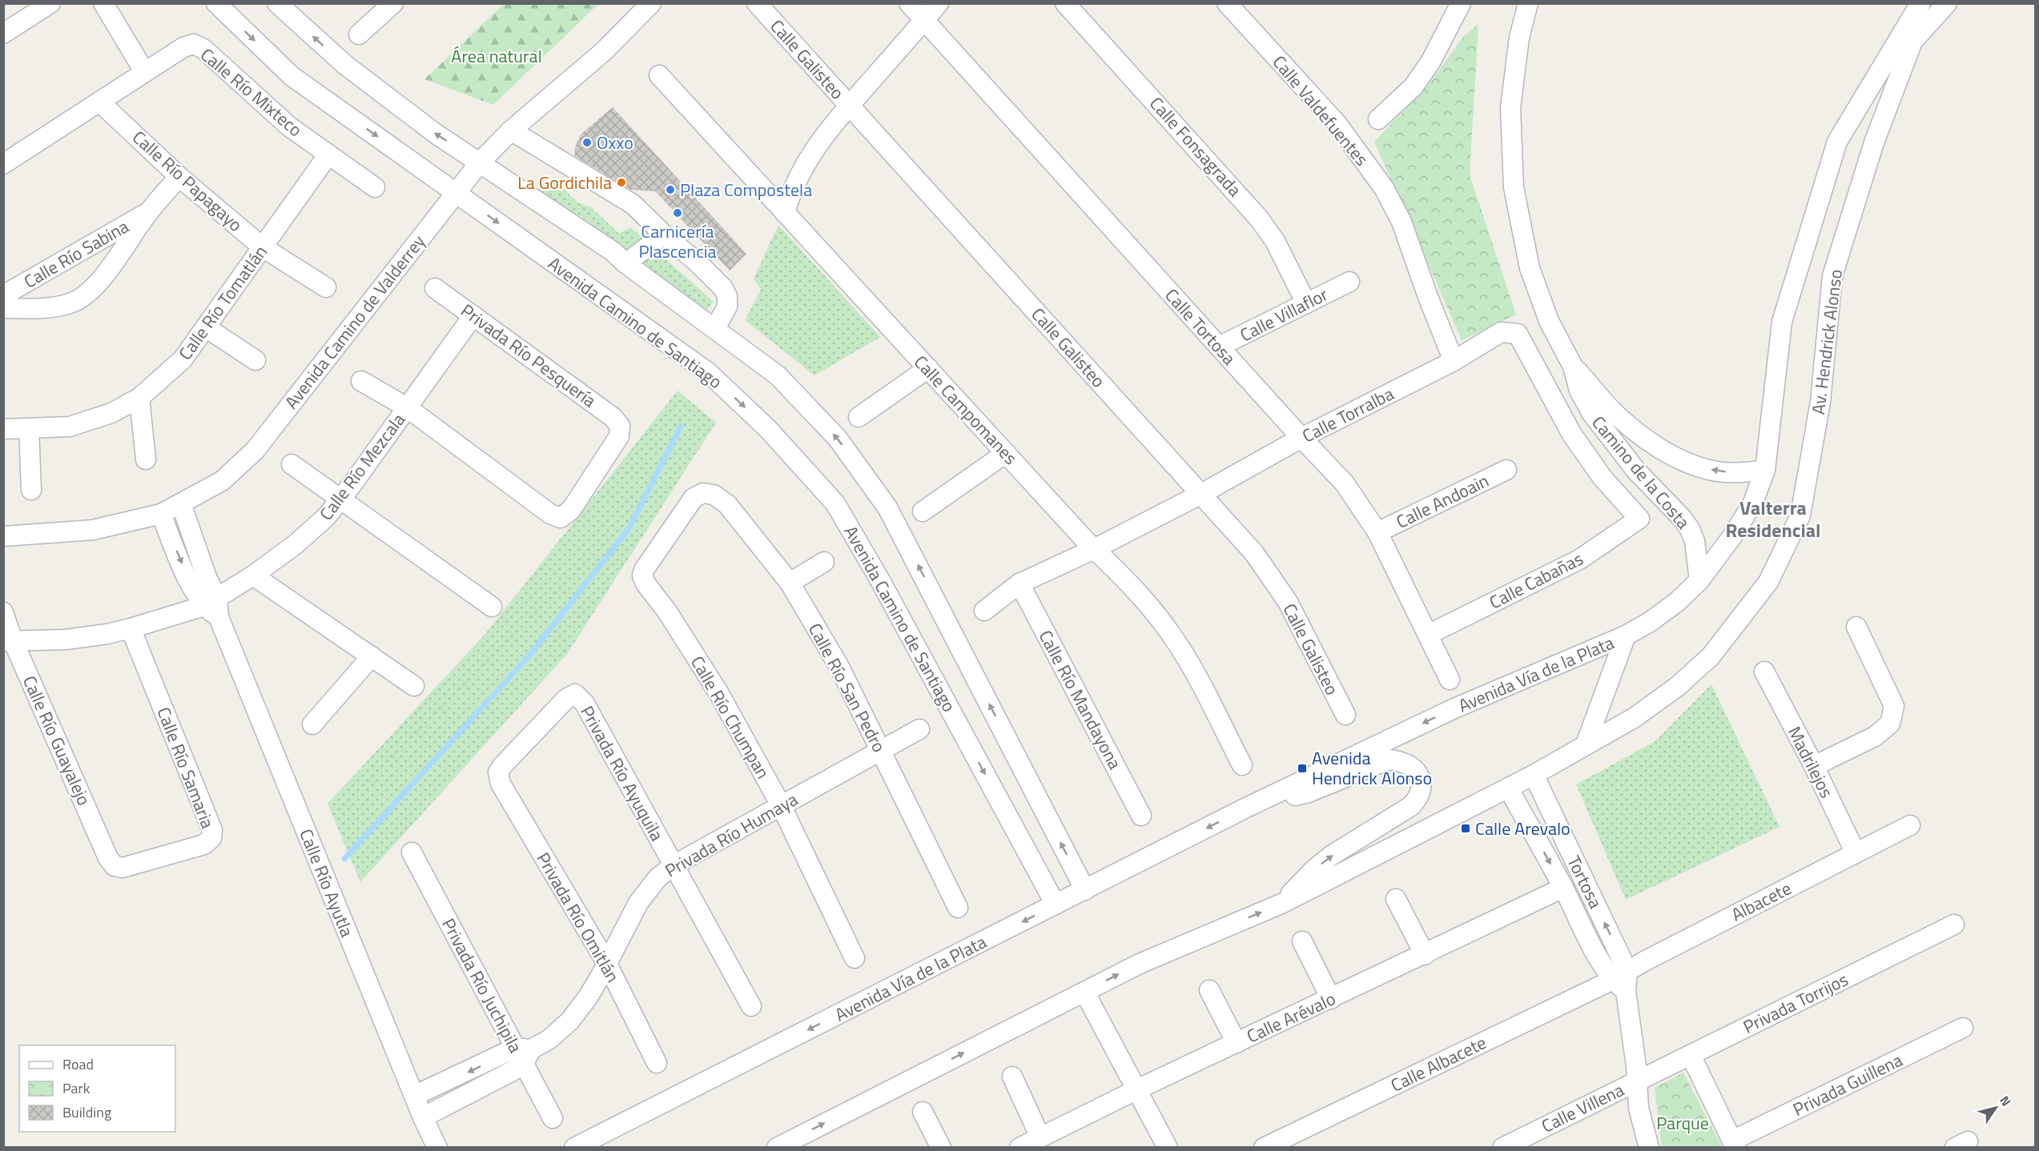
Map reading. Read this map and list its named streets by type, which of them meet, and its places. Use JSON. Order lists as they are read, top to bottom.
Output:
{
  "streets": {
    "street": [
      "Calle Galisteo",
      "Calle Río Mixteco",
      "Calle Valdefuentes",
      "Calle Fonsagrada",
      "Calle Río Papagayo",
      "Calle Río Sabina",
      "Calle Río Tomatlán",
      "Calle Villaflor",
      "Avenida Camino de Valderrey",
      "Avenida Camino de Santiago",
      "Calle Tortosa",
      "Av. Hendrick Alonso",
      "Privada Río Pesquería",
      "Calle Campomanes",
      "Calle Torralba",
      "Calle Río Mezcala",
      "Camino de la Costa",
      "Calle Andoain",
      "Calle Cabañas",
      "Avenida Vía de la Plata",
      "Calle Río San Pedro",
      "Calle Río Mandayona",
      "Calle Río Chumpan",
      "Calle Río Guayalejo",
      "Madrilejos",
      "Calle Río Samaria",
      "Privada Río Ayuquila",
      "Privada Río Humaya",
      "Tortosa",
      "Calle Río Ayutla",
      "Albacete",
      "Privada Río Omitlán",
      "Privada Río Juchipila",
      "Privada Torrijos",
      "Calle Arévalo",
      "Calle Albacete",
      "Privada Guillena",
      "Calle Villena"
    ]
  },
  "crossings": [
    ["Calle Galisteo", "Calle Torralba"],
    ["Calle Río Mixteco", "Calle Río Papagayo"],
    ["Calle Río Mixteco", "Calle Río Tomatlán"],
    ["Calle Valdefuentes", "Calle Torralba"],
    ["Calle Fonsagrada", "Calle Villaflor"],
    ["Calle Río Papagayo", "Calle Río Sabina"],
    ["Calle Río Papagayo", "Calle Río Tomatlán"],
    ["Calle Villaflor", "Calle Tortosa"],
    ["Avenida Camino de Valderrey", "Avenida Camino de Santiago"],
    ["Avenida Camino de Valderrey", "Calle Río Ayutla"],
    ["Avenida Camino de Santiago", "Avenida Vía de la Plata"],
    ["Calle Tortosa", "Calle Torralba"],
    ["Calle Tortosa", "Calle Andoain"],
    ["Calle Tortosa", "Calle Cabañas"],
    ["Av. Hendrick Alonso", "Camino de la Costa"],
    ["Av. Hendrick Alonso", "Avenida Vía de la Plata"],
    ["Privada Río Pesquería", "Calle Río Mezcala"],
    ["Calle Campomanes", "Calle Torralba"],
    ["Calle Torralba", "Calle Cabañas"],
    ["Calle Torralba", "Calle Río Mandayona"],
    ["Calle Río Mezcala", "Calle Río Guayalejo"],
    ["Calle Río Mezcala", "Calle Río Samaria"],
    ["Calle Río Mezcala", "Calle Río Ayutla"],
    ["Camino de la Costa", "Avenida Vía de la Plata"],
    ["Avenida Vía de la Plata", "Tortosa"],
    ["Calle Río San Pedro", "Calle Río Chumpan"],
    ["Calle Río San Pedro", "Privada Río Humaya"],
    ["Calle Río Chumpan", "Privada Río Humaya"],
    ["Calle Río Guayalejo", "Calle Río Samaria"],
    ["Madrilejos", "Albacete"],
    ["Privada Río Ayuquila", "Privada Río Humaya"],
    ["Privada Río Ayuquila", "Privada Río Omitlán"],
    ["Privada Río Humaya", "Calle Río Ayutla"],
    ["Privada Río Humaya", "Privada Río Omitlán"],
    ["Privada Río Humaya", "Privada Río Juchipila"],
    ["Tortosa", "Albacete"],
    ["Tortosa", "Privada Torrijos"],
    ["Tortosa", "Calle Arévalo"],
    ["Tortosa", "Calle Albacete"],
    ["Tortosa", "Calle Villena"],
    ["Albacete", "Calle Albacete"],
    ["Privada Torrijos", "Calle Villena"]
  ],
  "districts": ["Valterra Residencial"],
  "parks": ["Área natural", "Parque"],
  "places": {
    "other": [
      "Oxxo",
      "La Gordichila",
      "Plaza Compostela",
      "Carnicería Plascencia"
    ],
    "transit": ["Avenida Hendrick Alonso", "Calle Arevalo"]
  },
  "legend": ["Road", "Park", "Building"],
  "north": "top right"
}
